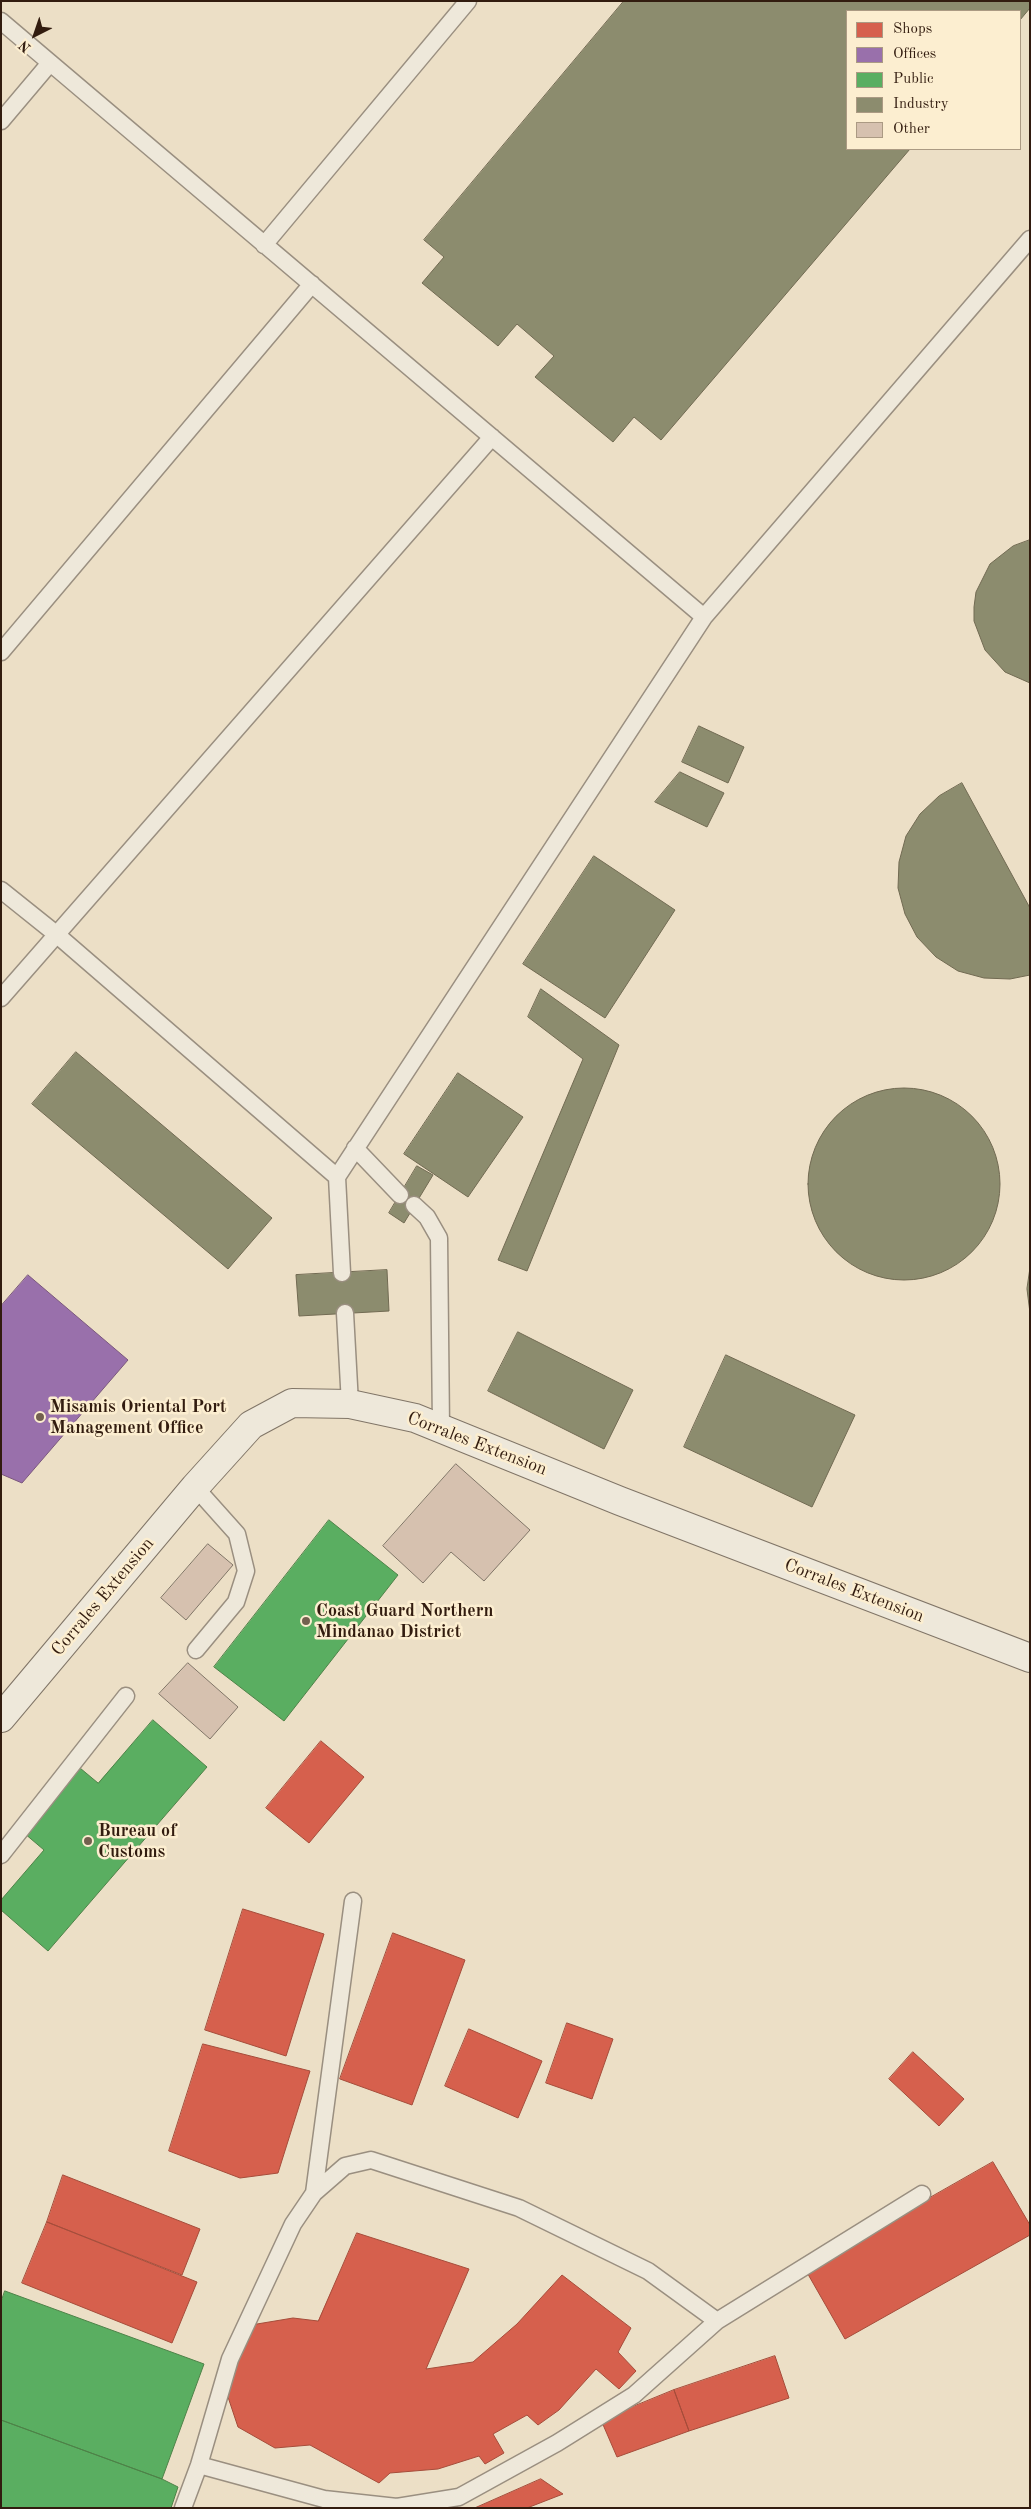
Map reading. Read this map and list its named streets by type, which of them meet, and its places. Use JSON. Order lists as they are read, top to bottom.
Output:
{
  "streets": {
    "main road": ["Corrales Extension"]
  },
  "places": ["Misamis Oriental Port Management Office", "Coast Guard Northern Mindanao District", "Bureau of Customs"],
  "legend": [
    "Shops",
    "Offices",
    "Public",
    "Industry",
    "Other"
  ],
  "north": "bottom left"
}
